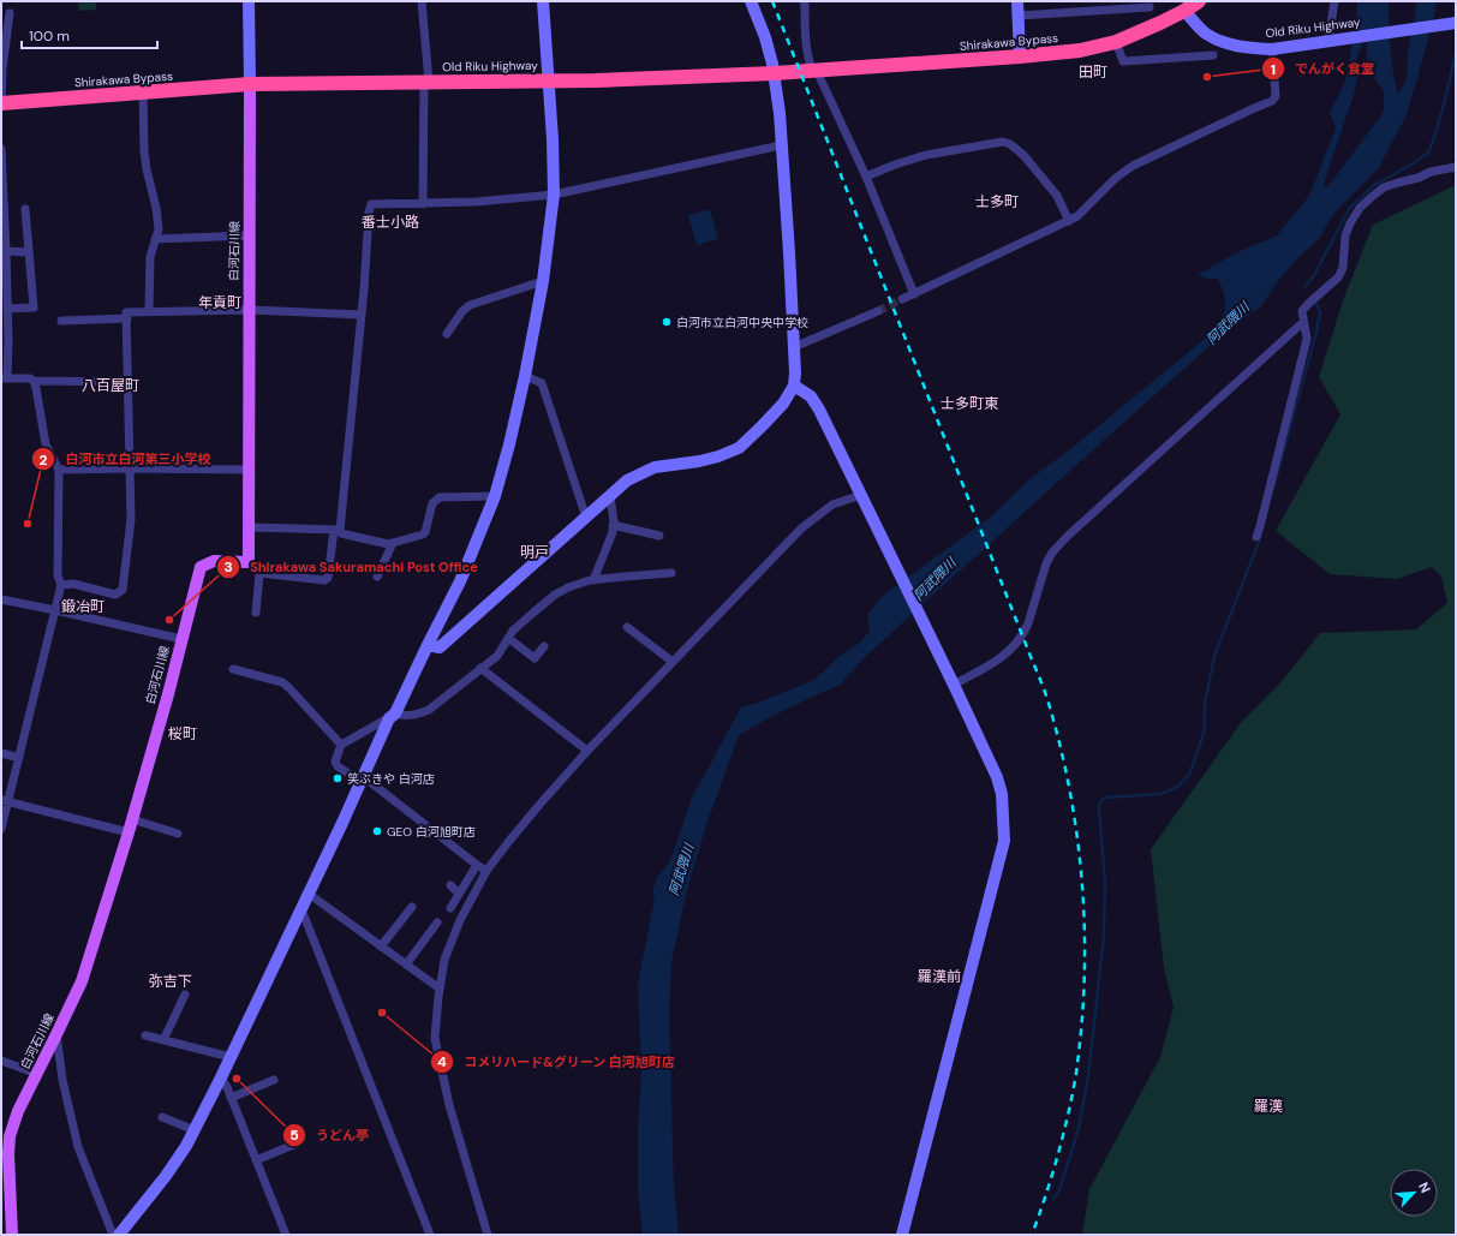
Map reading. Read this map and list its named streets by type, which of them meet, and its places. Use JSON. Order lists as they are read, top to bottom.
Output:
{
  "streets": {
    "highway": ["Old Riku Highway", "Shirakawa Bypass"],
    "main road": ["白河石川線"]
  },
  "crossings": [
    ["Old Riku Highway", "Shirakawa Bypass"],
    ["Old Riku Highway", "白河石川線"],
    ["Shirakawa Bypass", "白河石川線"]
  ],
  "districts": [
    "田町",
    "士多町",
    "番士小路",
    "年貢町",
    "八百屋町",
    "士多町東",
    "明戸",
    "鍛冶町",
    "桜町",
    "羅漢前",
    "弥吉下",
    "羅漢"
  ],
  "water": ["阿武隈川"],
  "places": [
    "でんがく食堂",
    "白河市立白河中央中学校",
    "白河市立白河第三小学校",
    "Shirakawa Sakuramachi Post Office",
    "笑ぶきや 白河店",
    "GEO 白河旭町店",
    "コメリハード&グリーン 白河旭町店",
    "うどん亭"
  ],
  "scale_bar": "100 m",
  "north": "top right"
}
